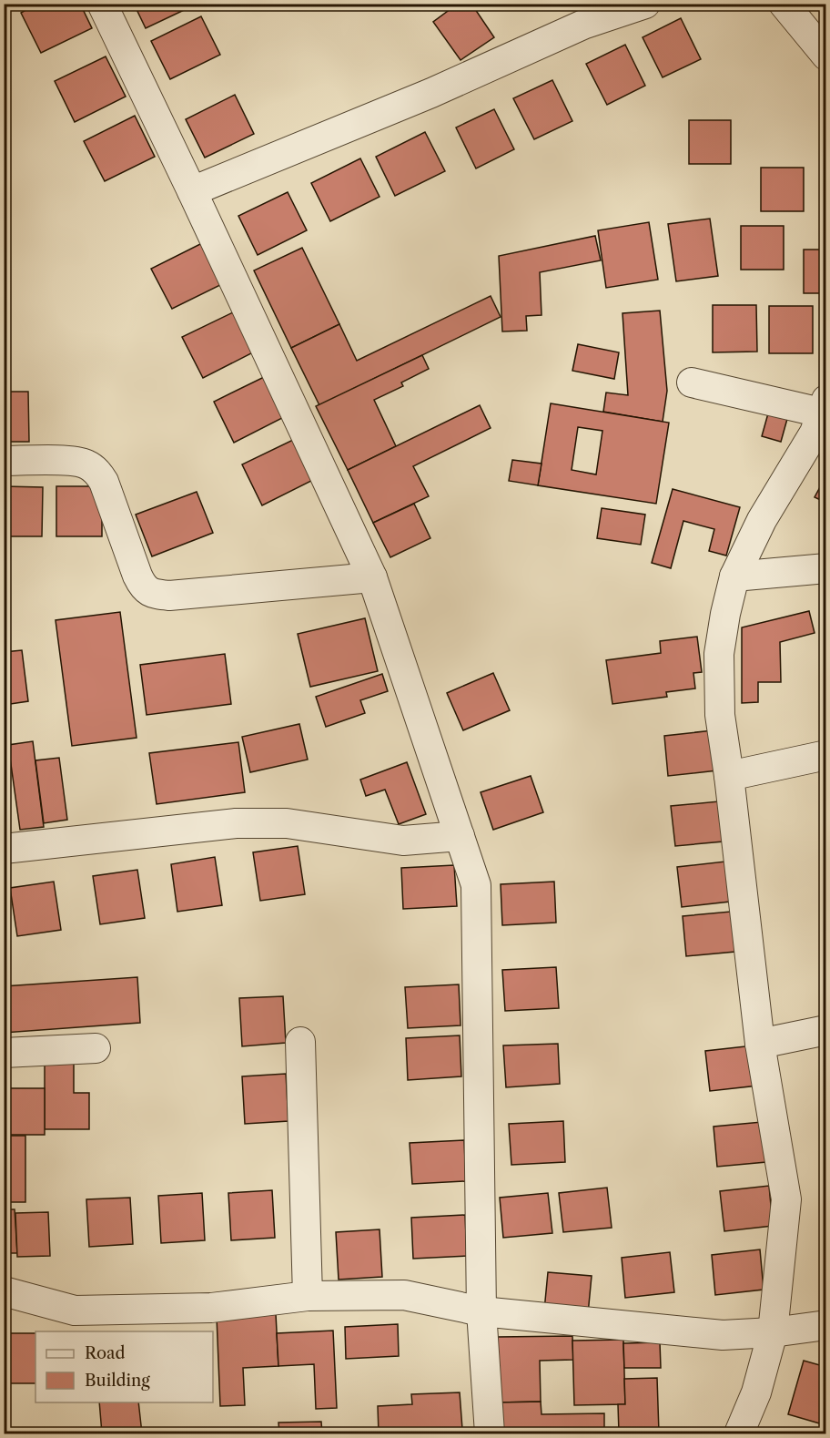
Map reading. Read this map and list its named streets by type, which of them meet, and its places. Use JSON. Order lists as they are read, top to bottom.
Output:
{
  "legend": ["Road", "Building"]
}
